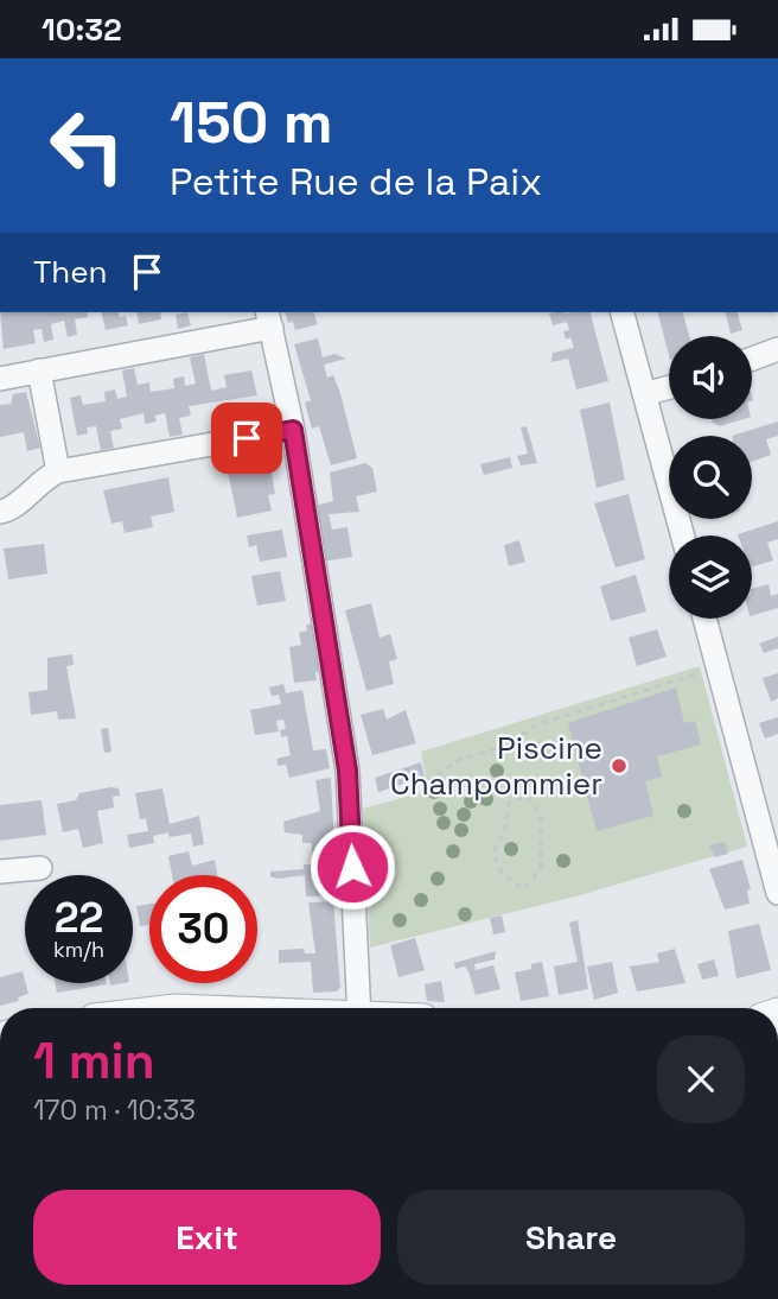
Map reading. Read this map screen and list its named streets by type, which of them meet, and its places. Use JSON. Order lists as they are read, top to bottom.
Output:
{
  "places": ["Piscine Champommier"],
  "page": {
    "status": "10:32",
    "turn": ["150 m", "Petite Rue de la Paix"],
    "then": "Then",
    "speed": "22 km/h",
    "limit": "30",
    "heading": ["1 min", "170 m · 10:33"],
    "buttons": ["Exit", "Share"]
  }
}
